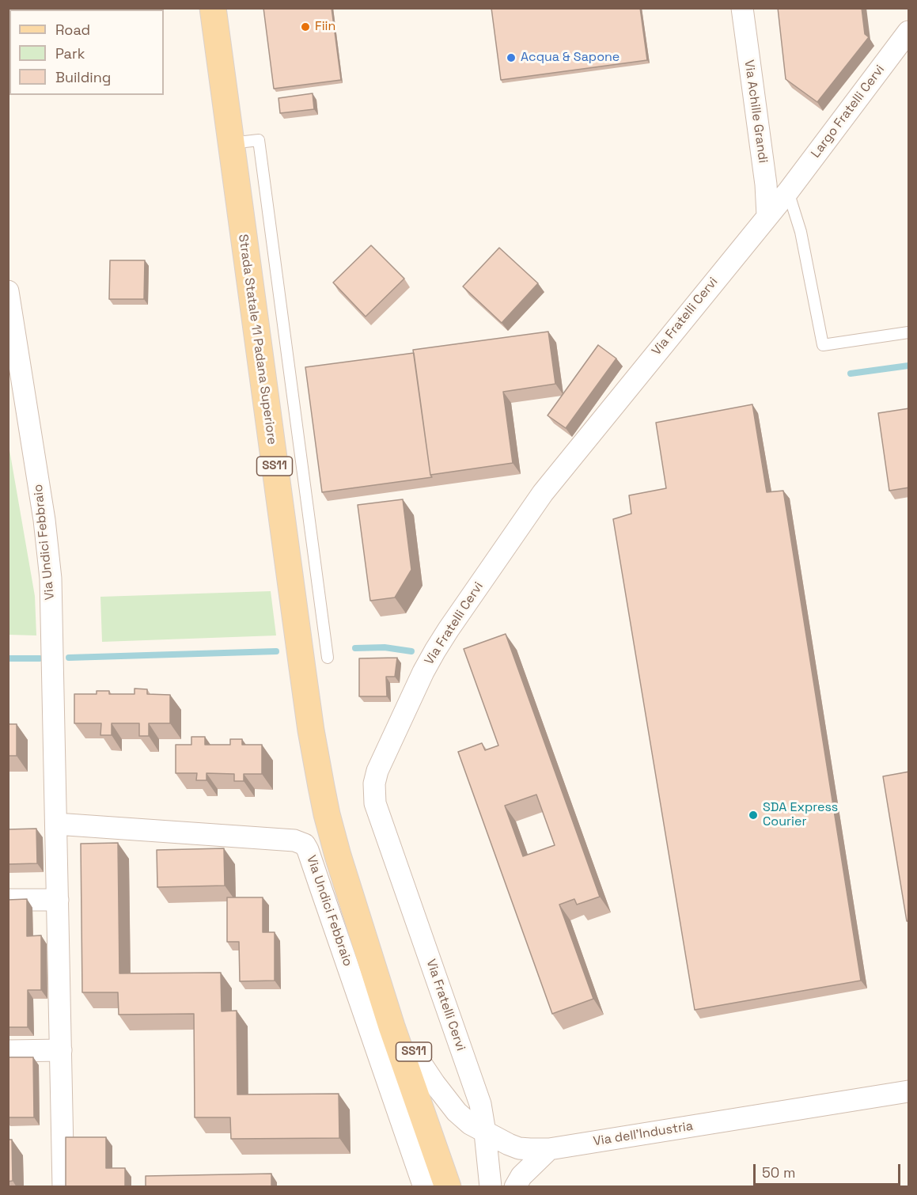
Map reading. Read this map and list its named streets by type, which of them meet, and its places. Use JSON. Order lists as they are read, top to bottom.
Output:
{
  "streets": {
    "main road": ["Strada Statale 11 Padana Superiore", "SS11"],
    "street": [
      "Via Achille Grandi",
      "Largo Fratelli Cervi",
      "Via Fratelli Cervi",
      "Via Undici Febbraio",
      "Via dell'Industria"
    ]
  },
  "crossings": [
    ["Via Achille Grandi", "Via Fratelli Cervi"],
    ["Largo Fratelli Cervi", "Via Fratelli Cervi"],
    ["Via Fratelli Cervi", "Via dell'Industria"],
    ["Strada Statale 11 Padana Superiore", "Via dell'Industria"]
  ],
  "places": ["Fiin", "Acqua & Sapone", "SDA Express Courier"],
  "legend": ["Road", "Park", "Building"],
  "scale_bar": "50 m"
}
